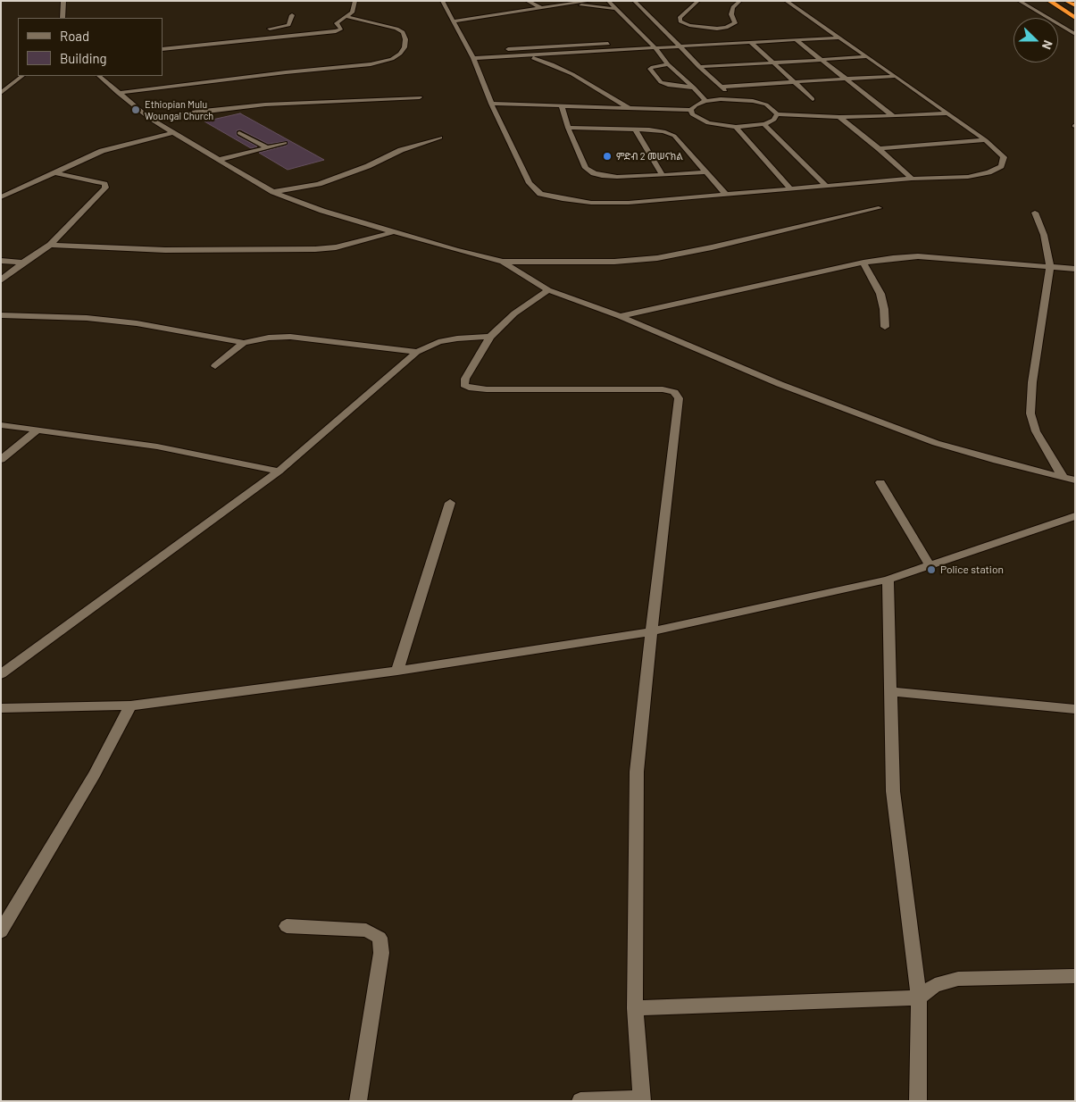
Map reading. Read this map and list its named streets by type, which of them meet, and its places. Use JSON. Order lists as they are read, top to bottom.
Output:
{
  "places": ["Ethiopian Mulu Woungal Church", "ምድብ 2 መሠናክል", "Police station"],
  "legend": ["Road", "Building"],
  "north": "right"
}
